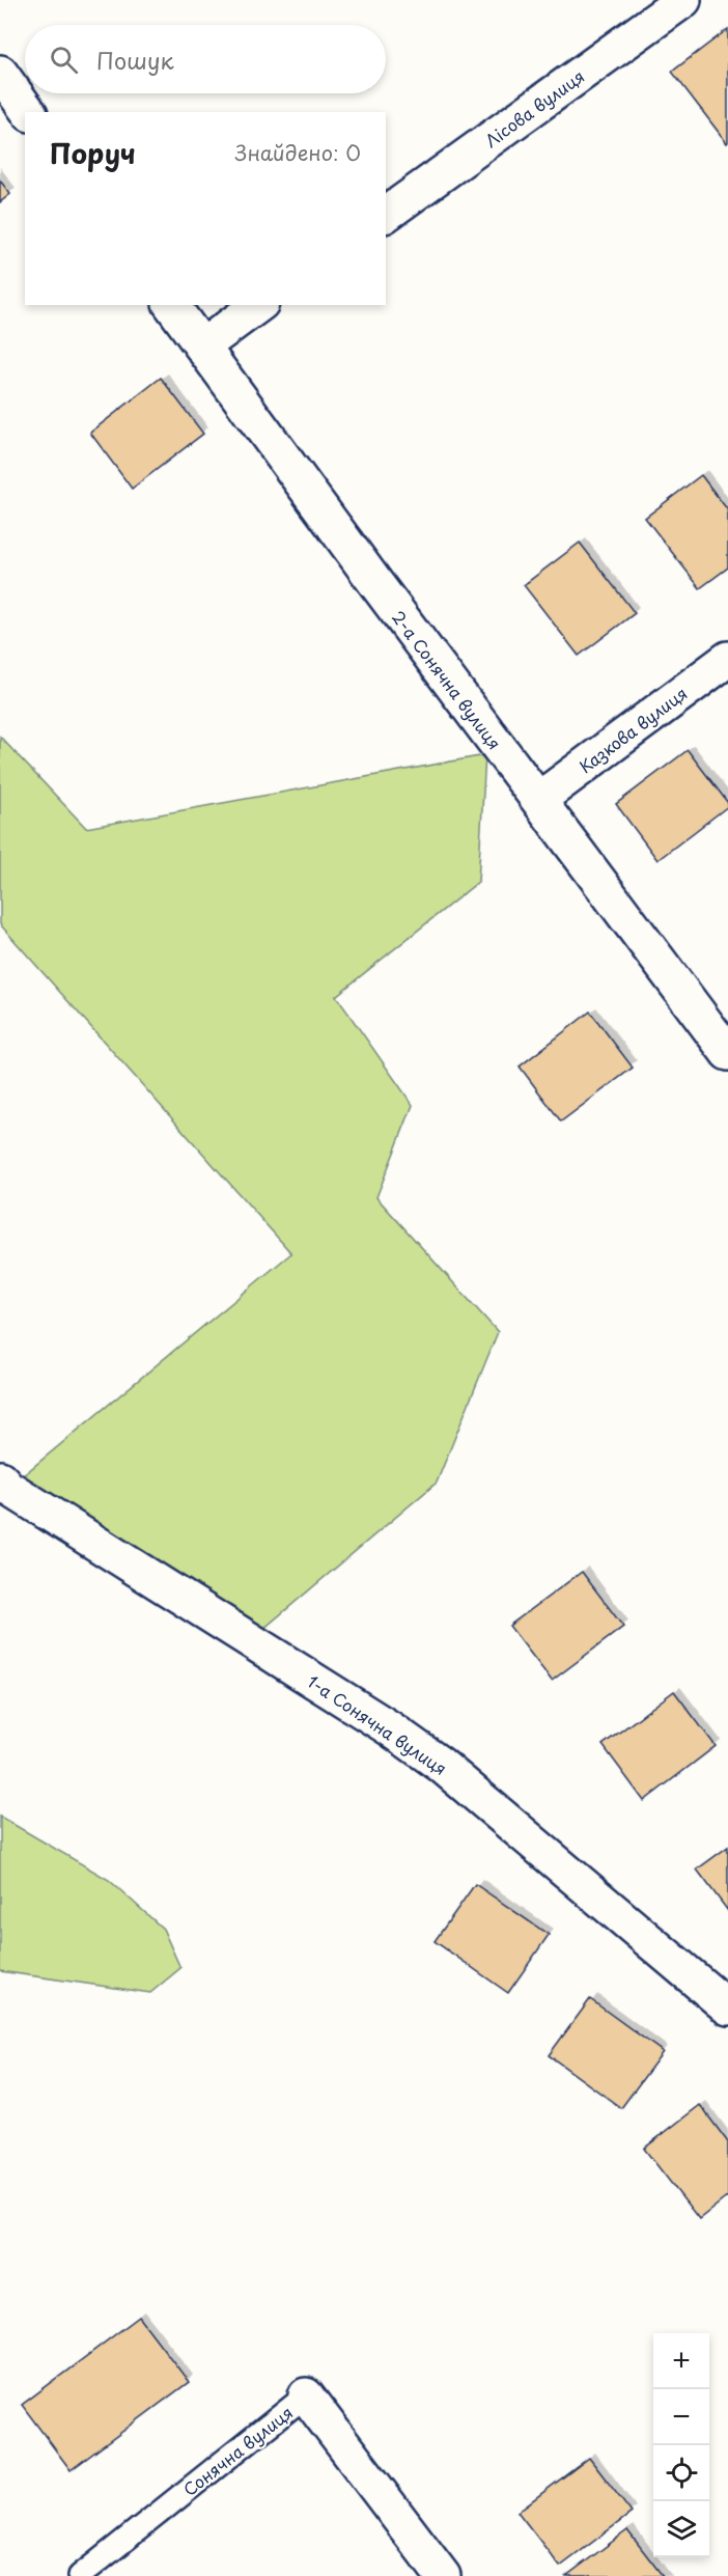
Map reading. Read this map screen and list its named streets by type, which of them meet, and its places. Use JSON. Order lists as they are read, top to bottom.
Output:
{
  "streets": {
    "street": [
      "Лісова вулиця",
      "2-а Сонячна вулиця",
      "Казкова вулиця",
      "1-а Сонячна вулиця",
      "Сонячна вулиця"
    ]
  },
  "crossings": [
    ["2-а Сонячна вулиця", "Казкова вулиця"]
  ],
  "page": {
    "search": "Пошук",
    "heading": ["Поруч", "Знайдено: 0"],
    "map_buttons": ["+", "−"]
  }
}
